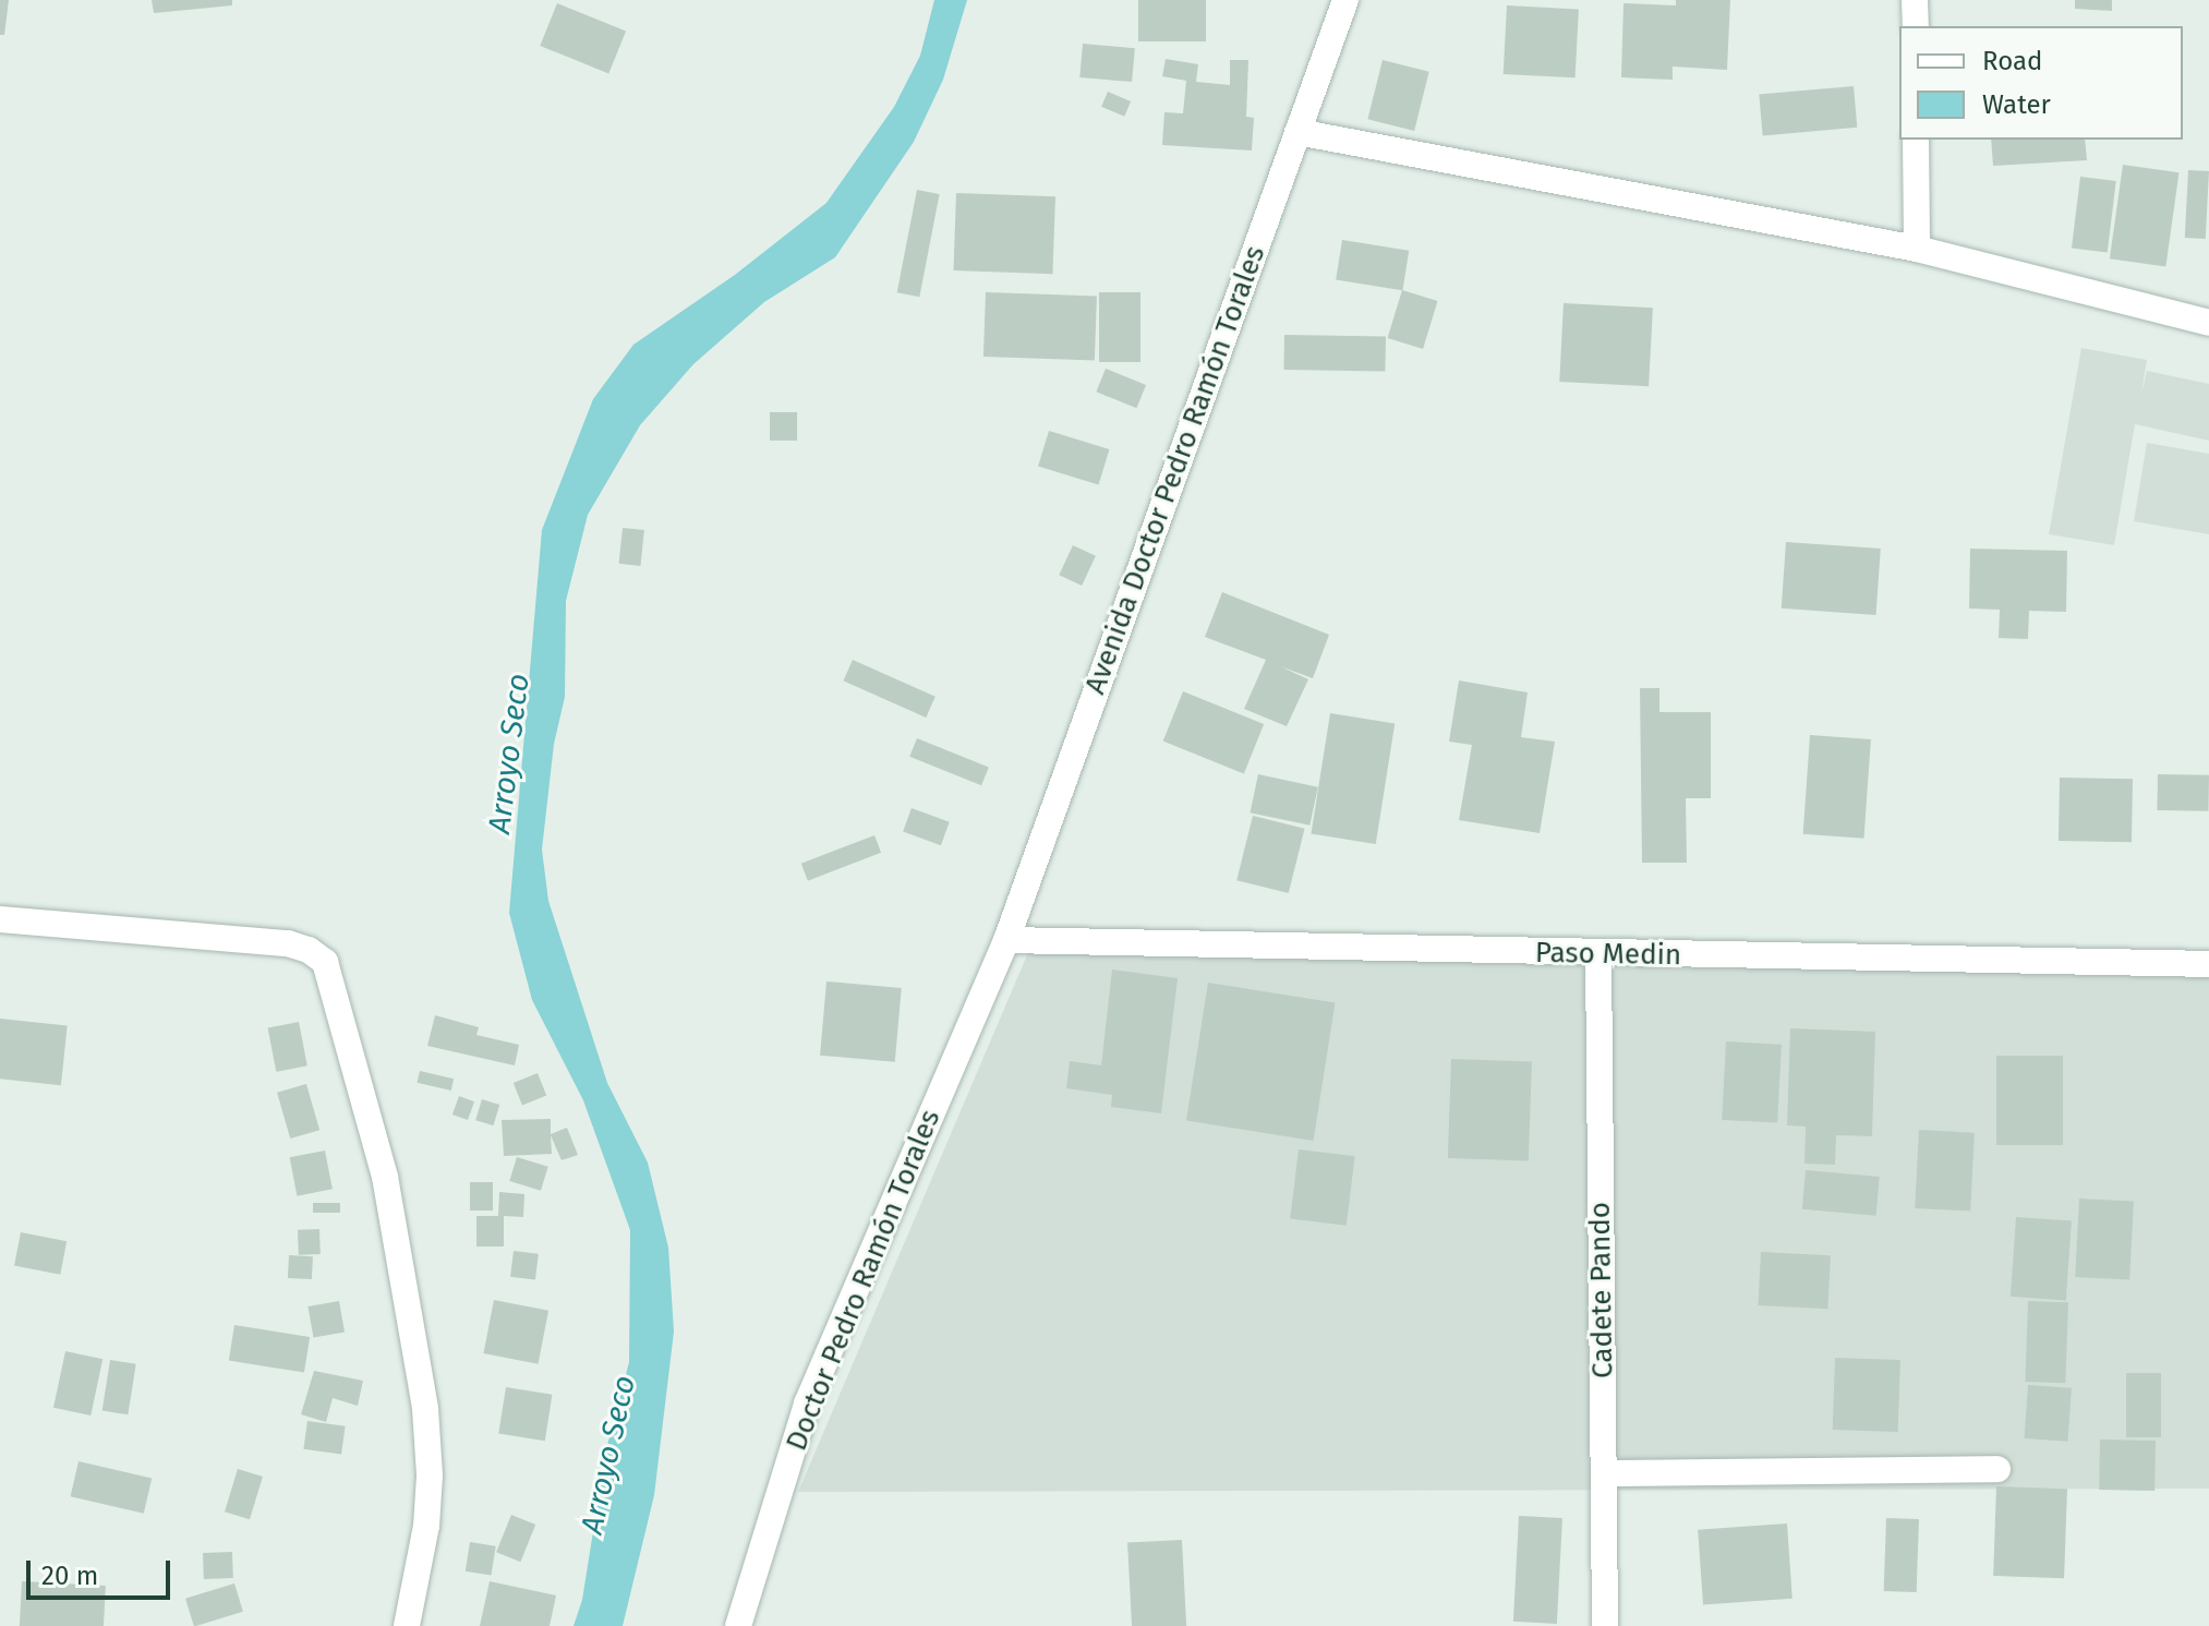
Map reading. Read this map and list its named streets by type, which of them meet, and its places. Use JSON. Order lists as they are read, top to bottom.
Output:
{
  "streets": {
    "street": [
      "Avenida Doctor Pedro Ramón Torales",
      "Paso Medin",
      "Doctor Pedro Ramón Torales",
      "Cadete Pando"
    ]
  },
  "crossings": [
    ["Avenida Doctor Pedro Ramón Torales", "Paso Medin"],
    ["Avenida Doctor Pedro Ramón Torales", "Doctor Pedro Ramón Torales"],
    ["Paso Medin", "Doctor Pedro Ramón Torales"],
    ["Paso Medin", "Cadete Pando"]
  ],
  "water": ["Arroyo Seco"],
  "legend": ["Road", "Water"],
  "scale_bar": "20 m"
}
